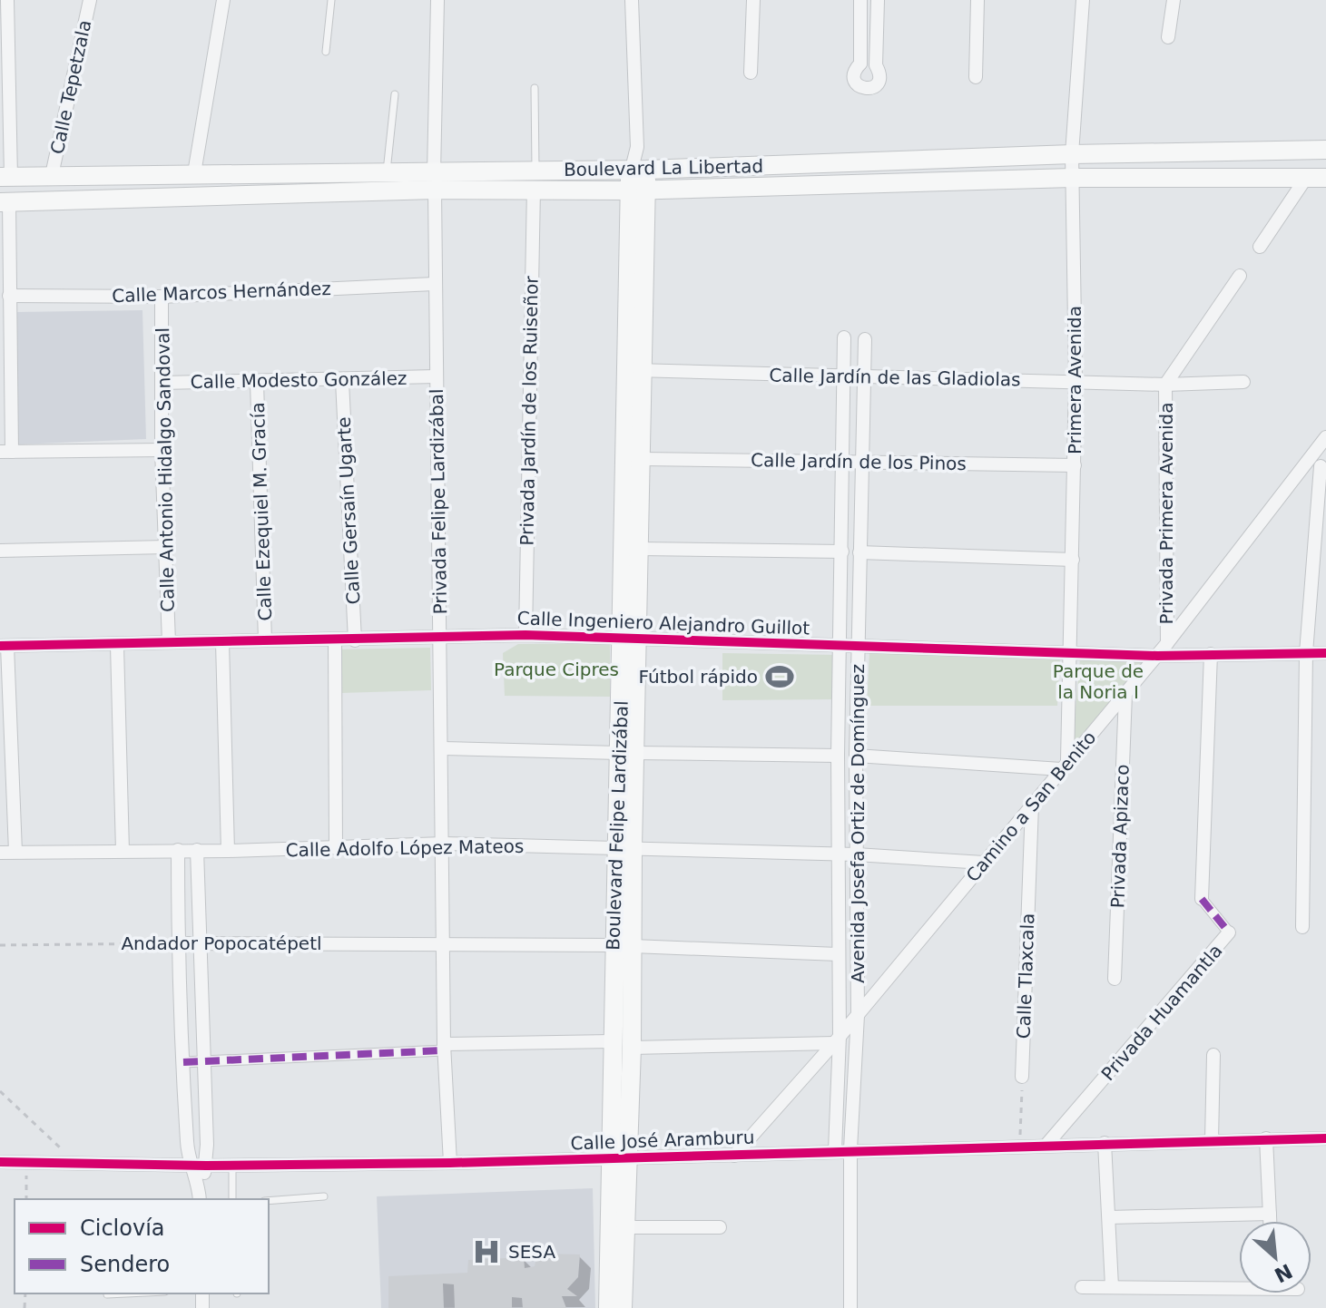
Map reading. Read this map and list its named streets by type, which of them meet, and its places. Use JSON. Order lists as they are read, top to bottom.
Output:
{
  "streets": {
    "main road": ["Boulevard La Libertad", "Boulevard Felipe Lardizábal"],
    "street": [
      "Calle Tepetzala",
      "Calle Marcos Hernández",
      "Calle Jardín de las Gladiolas",
      "Calle Modesto González",
      "Primera Avenida",
      "Privada Jardín de los Ruiseñor",
      "Calle Jardín de los Pinos",
      "Calle Antonio Hidalgo Sandoval",
      "Privada Felipe Lardizábal",
      "Calle Gersaín Ugarte",
      "Calle Ezequiel M. Gracía",
      "Privada Primera Avenida",
      "Calle Ingeniero Alejandro Guillot",
      "Camino a San Benito",
      "Avenida Josefa Ortiz de Domínguez",
      "Privada Apizaco",
      "Calle Adolfo López Mateos",
      "Andador Popocatépetl",
      "Calle Tlaxcala",
      "Privada Huamantla",
      "Calle José Aramburu"
    ]
  },
  "crossings": [
    ["Calle Tepetzala", "Boulevard La Libertad"],
    ["Boulevard La Libertad", "Primera Avenida"],
    ["Boulevard La Libertad", "Privada Jardín de los Ruiseñor"],
    ["Boulevard La Libertad", "Privada Felipe Lardizábal"],
    ["Boulevard La Libertad", "Boulevard Felipe Lardizábal"],
    ["Calle Marcos Hernández", "Calle Antonio Hidalgo Sandoval"],
    ["Calle Marcos Hernández", "Privada Felipe Lardizábal"],
    ["Calle Jardín de las Gladiolas", "Primera Avenida"],
    ["Calle Jardín de las Gladiolas", "Privada Primera Avenida"],
    ["Calle Jardín de las Gladiolas", "Avenida Josefa Ortiz de Domínguez"],
    ["Calle Jardín de las Gladiolas", "Boulevard Felipe Lardizábal"],
    ["Calle Modesto González", "Calle Antonio Hidalgo Sandoval"],
    ["Calle Modesto González", "Privada Felipe Lardizábal"],
    ["Calle Modesto González", "Calle Gersaín Ugarte"],
    ["Calle Modesto González", "Calle Ezequiel M. Gracía"],
    ["Primera Avenida", "Calle Jardín de los Pinos"],
    ["Primera Avenida", "Calle Ingeniero Alejandro Guillot"],
    ["Primera Avenida", "Camino a San Benito"],
    ["Privada Jardín de los Ruiseñor", "Calle Ingeniero Alejandro Guillot"],
    ["Calle Jardín de los Pinos", "Avenida Josefa Ortiz de Domínguez"],
    ["Calle Jardín de los Pinos", "Boulevard Felipe Lardizábal"],
    ["Calle Antonio Hidalgo Sandoval", "Calle Ingeniero Alejandro Guillot"],
    ["Privada Felipe Lardizábal", "Calle Ingeniero Alejandro Guillot"],
    ["Privada Felipe Lardizábal", "Calle Adolfo López Mateos"],
    ["Privada Felipe Lardizábal", "Andador Popocatépetl"],
    ["Privada Felipe Lardizábal", "Calle José Aramburu"],
    ["Calle Gersaín Ugarte", "Calle Ingeniero Alejandro Guillot"],
    ["Calle Ezequiel M. Gracía", "Calle Ingeniero Alejandro Guillot"],
    ["Privada Primera Avenida", "Camino a San Benito"],
    ["Calle Ingeniero Alejandro Guillot", "Camino a San Benito"],
    ["Calle Ingeniero Alejandro Guillot", "Avenida Josefa Ortiz de Domínguez"],
    ["Calle Ingeniero Alejandro Guillot", "Boulevard Felipe Lardizábal"],
    ["Calle Ingeniero Alejandro Guillot", "Privada Huamantla"],
    ["Camino a San Benito", "Avenida Josefa Ortiz de Domínguez"],
    ["Camino a San Benito", "Privada Apizaco"],
    ["Camino a San Benito", "Calle Adolfo López Mateos"],
    ["Camino a San Benito", "Calle Tlaxcala"],
    ["Camino a San Benito", "Calle José Aramburu"],
    ["Avenida Josefa Ortiz de Domínguez", "Calle Adolfo López Mateos"],
    ["Avenida Josefa Ortiz de Domínguez", "Calle José Aramburu"],
    ["Boulevard Felipe Lardizábal", "Calle Adolfo López Mateos"],
    ["Boulevard Felipe Lardizábal", "Andador Popocatépetl"],
    ["Boulevard Felipe Lardizábal", "Calle José Aramburu"],
    ["Privada Huamantla", "Calle José Aramburu"]
  ],
  "parks": ["Parque Cipres", "Parque de la Noria I"],
  "places": {
    "sports": ["Fútbol rápido"],
    "hospital": ["SESA"]
  },
  "legend": ["Ciclovía", "Sendero"],
  "north": "bottom right"
}
